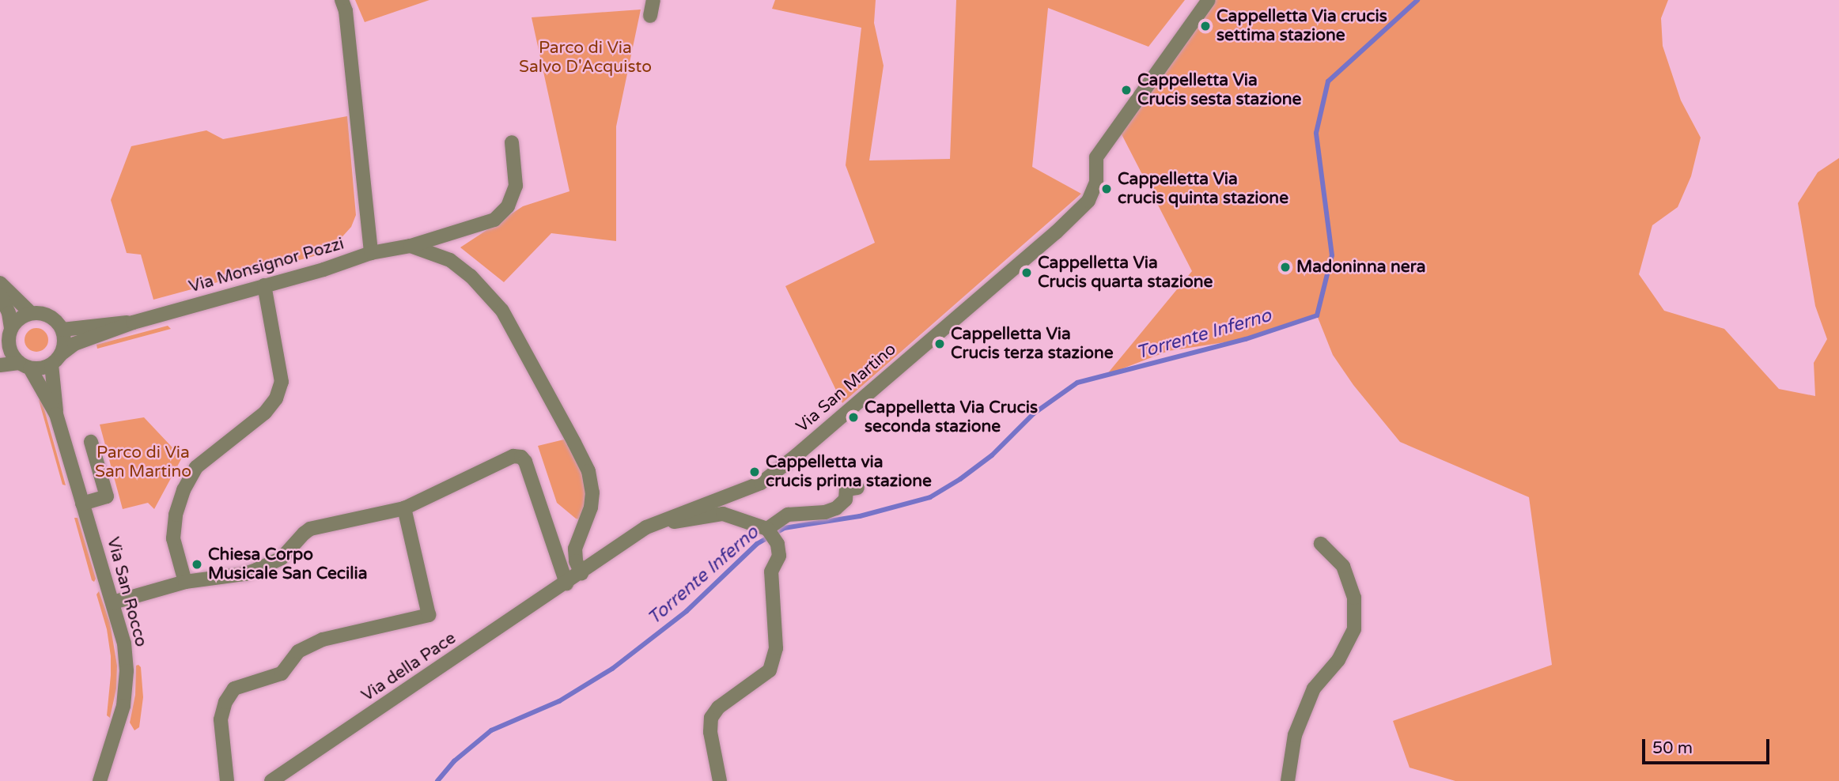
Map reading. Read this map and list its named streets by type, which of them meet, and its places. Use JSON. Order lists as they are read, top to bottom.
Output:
{
  "streets": {
    "street": [
      "Via Monsignor Pozzi",
      "Via San Martino",
      "Via San Rocco",
      "Via della Pace"
    ]
  },
  "crossings": [
    ["Via San Martino", "Via della Pace"]
  ],
  "water": ["Torrente Inferno"],
  "parks": ["Parco di Via Salvo D'Acquisto", "Parco di Via San Martino"],
  "places": [
    "Cappelletta Via crucis settima stazione",
    "Cappelletta Via Crucis sesta stazione",
    "Cappelletta Via crucis quinta stazione",
    "Madoninna nera",
    "Cappelletta Via Crucis quarta stazione",
    "Cappelletta Via Crucis terza stazione",
    "Cappelletta Via Crucis seconda stazione",
    "Cappelletta via crucis prima stazione",
    "Chiesa Corpo Musicale San Cecilia"
  ],
  "scale_bar": "50 m"
}
